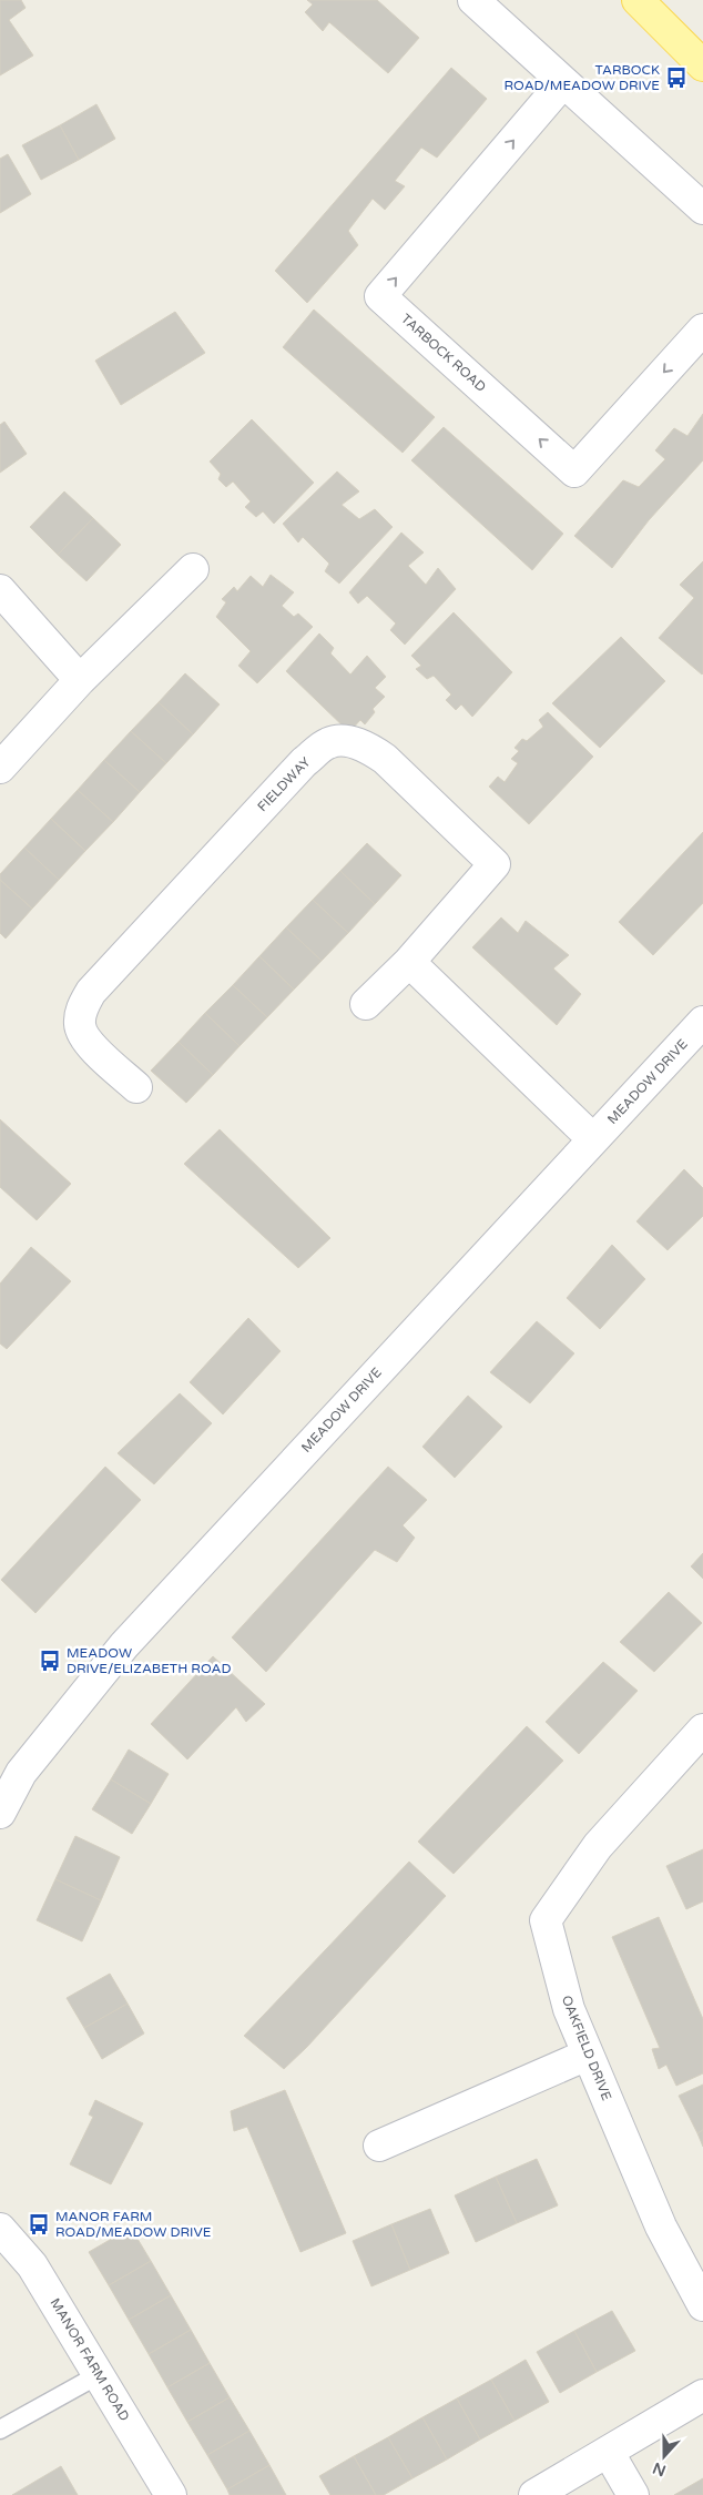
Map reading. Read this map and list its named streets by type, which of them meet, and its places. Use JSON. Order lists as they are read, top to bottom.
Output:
{
  "streets": {
    "street": [
      "TARBOCK ROAD",
      "FIELDWAY",
      "MEADOW DRIVE",
      "OAKFIELD DRIVE",
      "MANOR FARM ROAD"
    ]
  },
  "places": {
    "bus stop": ["TARBOCK ROAD/MEADOW DRIVE", "MEADOW DRIVE/ELIZABETH ROAD", "MANOR FARM ROAD/MEADOW DRIVE"]
  },
  "north": "bottom"
}
